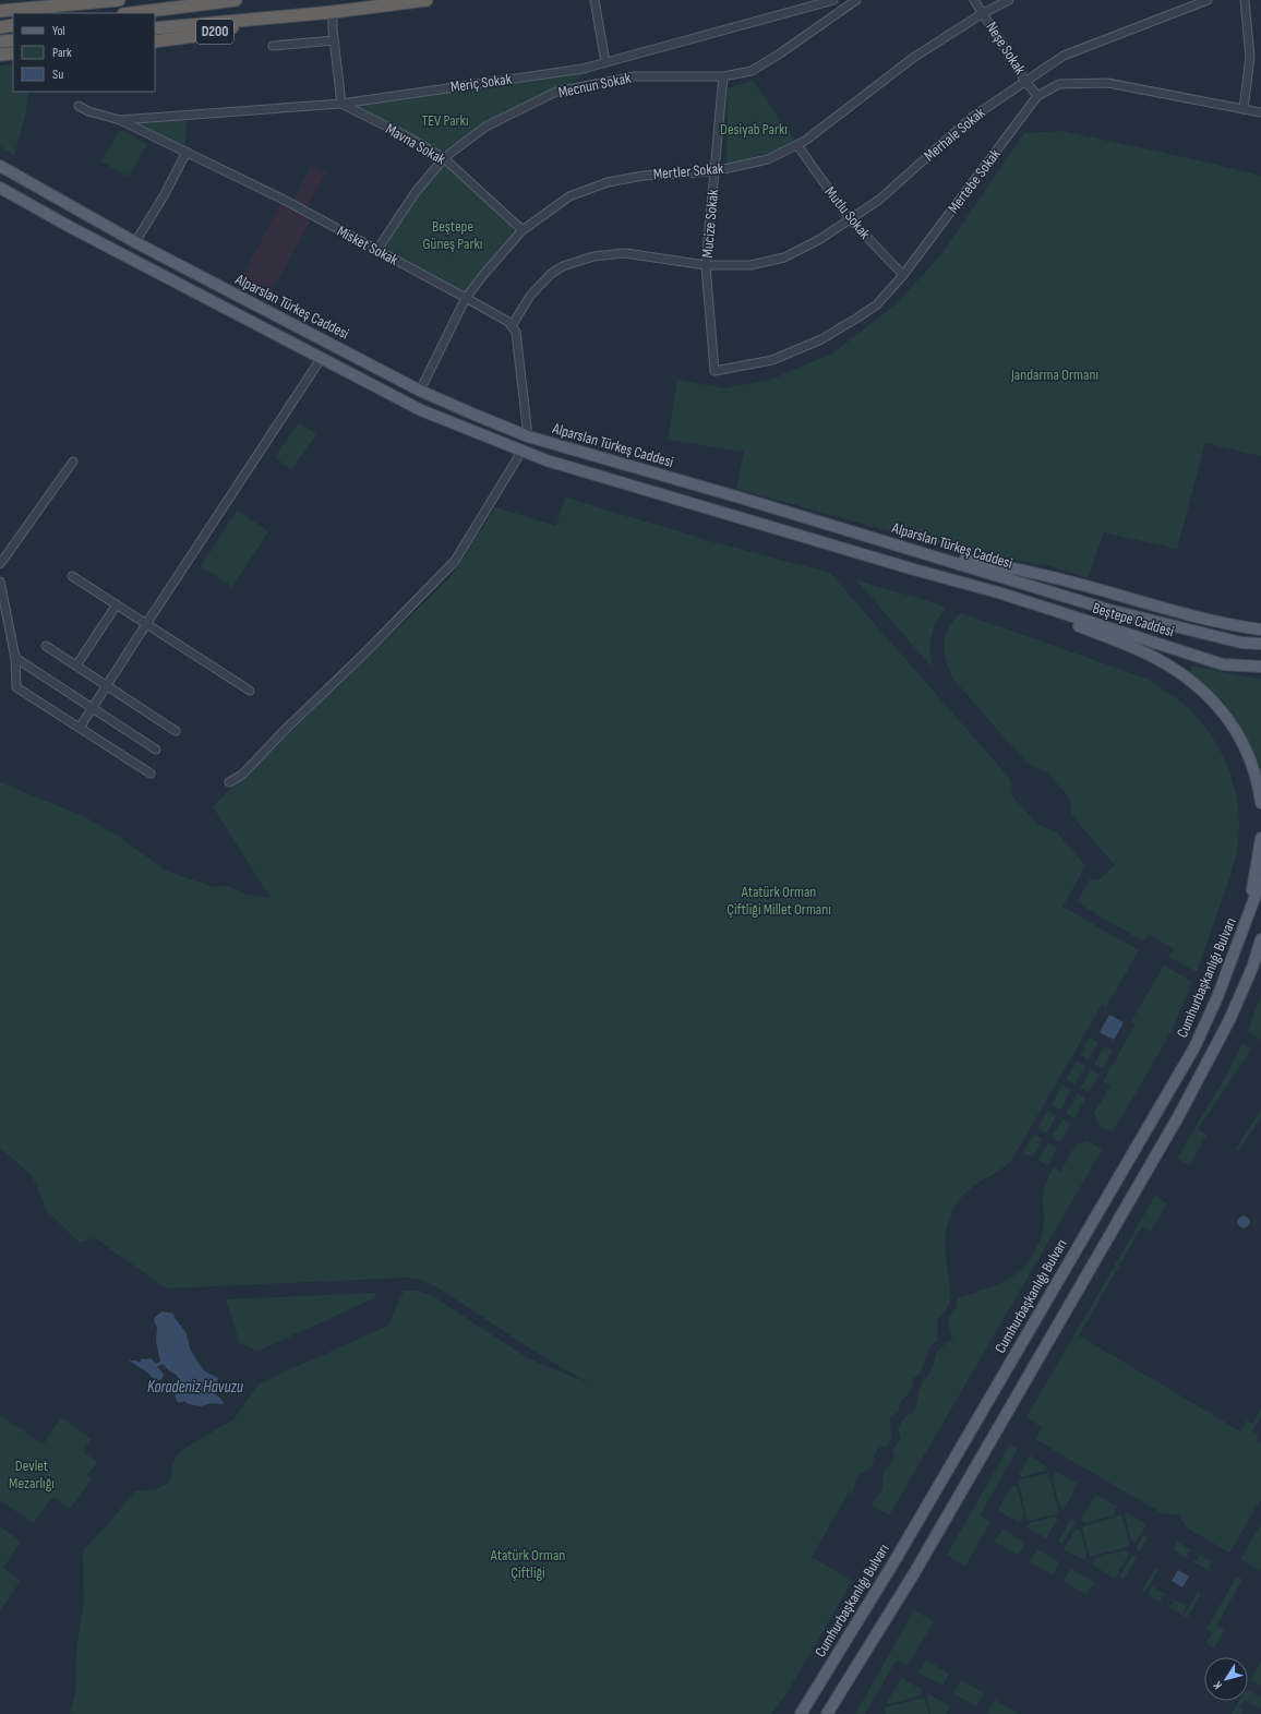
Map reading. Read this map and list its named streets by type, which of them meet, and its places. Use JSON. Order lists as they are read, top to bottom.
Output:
{
  "streets": {
    "highway": ["D200"],
    "main road": ["Alparslan Türkeş Caddesi", "Beştepe Caddesi", "Cumhurbaşkanlığı Bulvarı"],
    "street": [
      "Neşe Sokak",
      "Meriç Sokak",
      "Mecnun Sokak",
      "Merhale Sokak",
      "Mavna Sokak",
      "Mertler Sokak",
      "Mertebe Sokak",
      "Mutlu Sokak",
      "Mucize Sokak",
      "Misket Sokak"
    ]
  },
  "crossings": [
    ["Neşe Sokak", "Merhale Sokak"],
    ["Neşe Sokak", "Mertler Sokak"],
    ["Neşe Sokak", "Mertebe Sokak"],
    ["Meriç Sokak", "Mavna Sokak"],
    ["Meriç Sokak", "Misket Sokak"],
    ["Mecnun Sokak", "Mavna Sokak"],
    ["Mecnun Sokak", "Mucize Sokak"],
    ["Mecnun Sokak", "Misket Sokak"],
    ["Merhale Sokak", "Mutlu Sokak"],
    ["Merhale Sokak", "Mucize Sokak"],
    ["Merhale Sokak", "Misket Sokak"],
    ["Mavna Sokak", "Mertler Sokak"],
    ["Mertler Sokak", "Mutlu Sokak"],
    ["Mertler Sokak", "Mucize Sokak"],
    ["Mertler Sokak", "Misket Sokak"],
    ["Mertler Sokak", "Alparslan Türkeş Caddesi"],
    ["Mertebe Sokak", "Mutlu Sokak"],
    ["Mertebe Sokak", "Mucize Sokak"],
    ["Alparslan Türkeş Caddesi", "Beştepe Caddesi"]
  ],
  "water": ["Karadeniz Havuzu"],
  "parks": [
    "TEV Parkı",
    "Desiyab Parkı",
    "Beştepe Güneş Parkı",
    "Jandarma Ormanı",
    "Atatürk Orman Çiftliği Millet Ormanı",
    "Devlet Mezarlığı",
    "Atatürk Orman Çiftliği"
  ],
  "legend": ["Yol", "Park", "Su"],
  "north": "bottom left"
}
